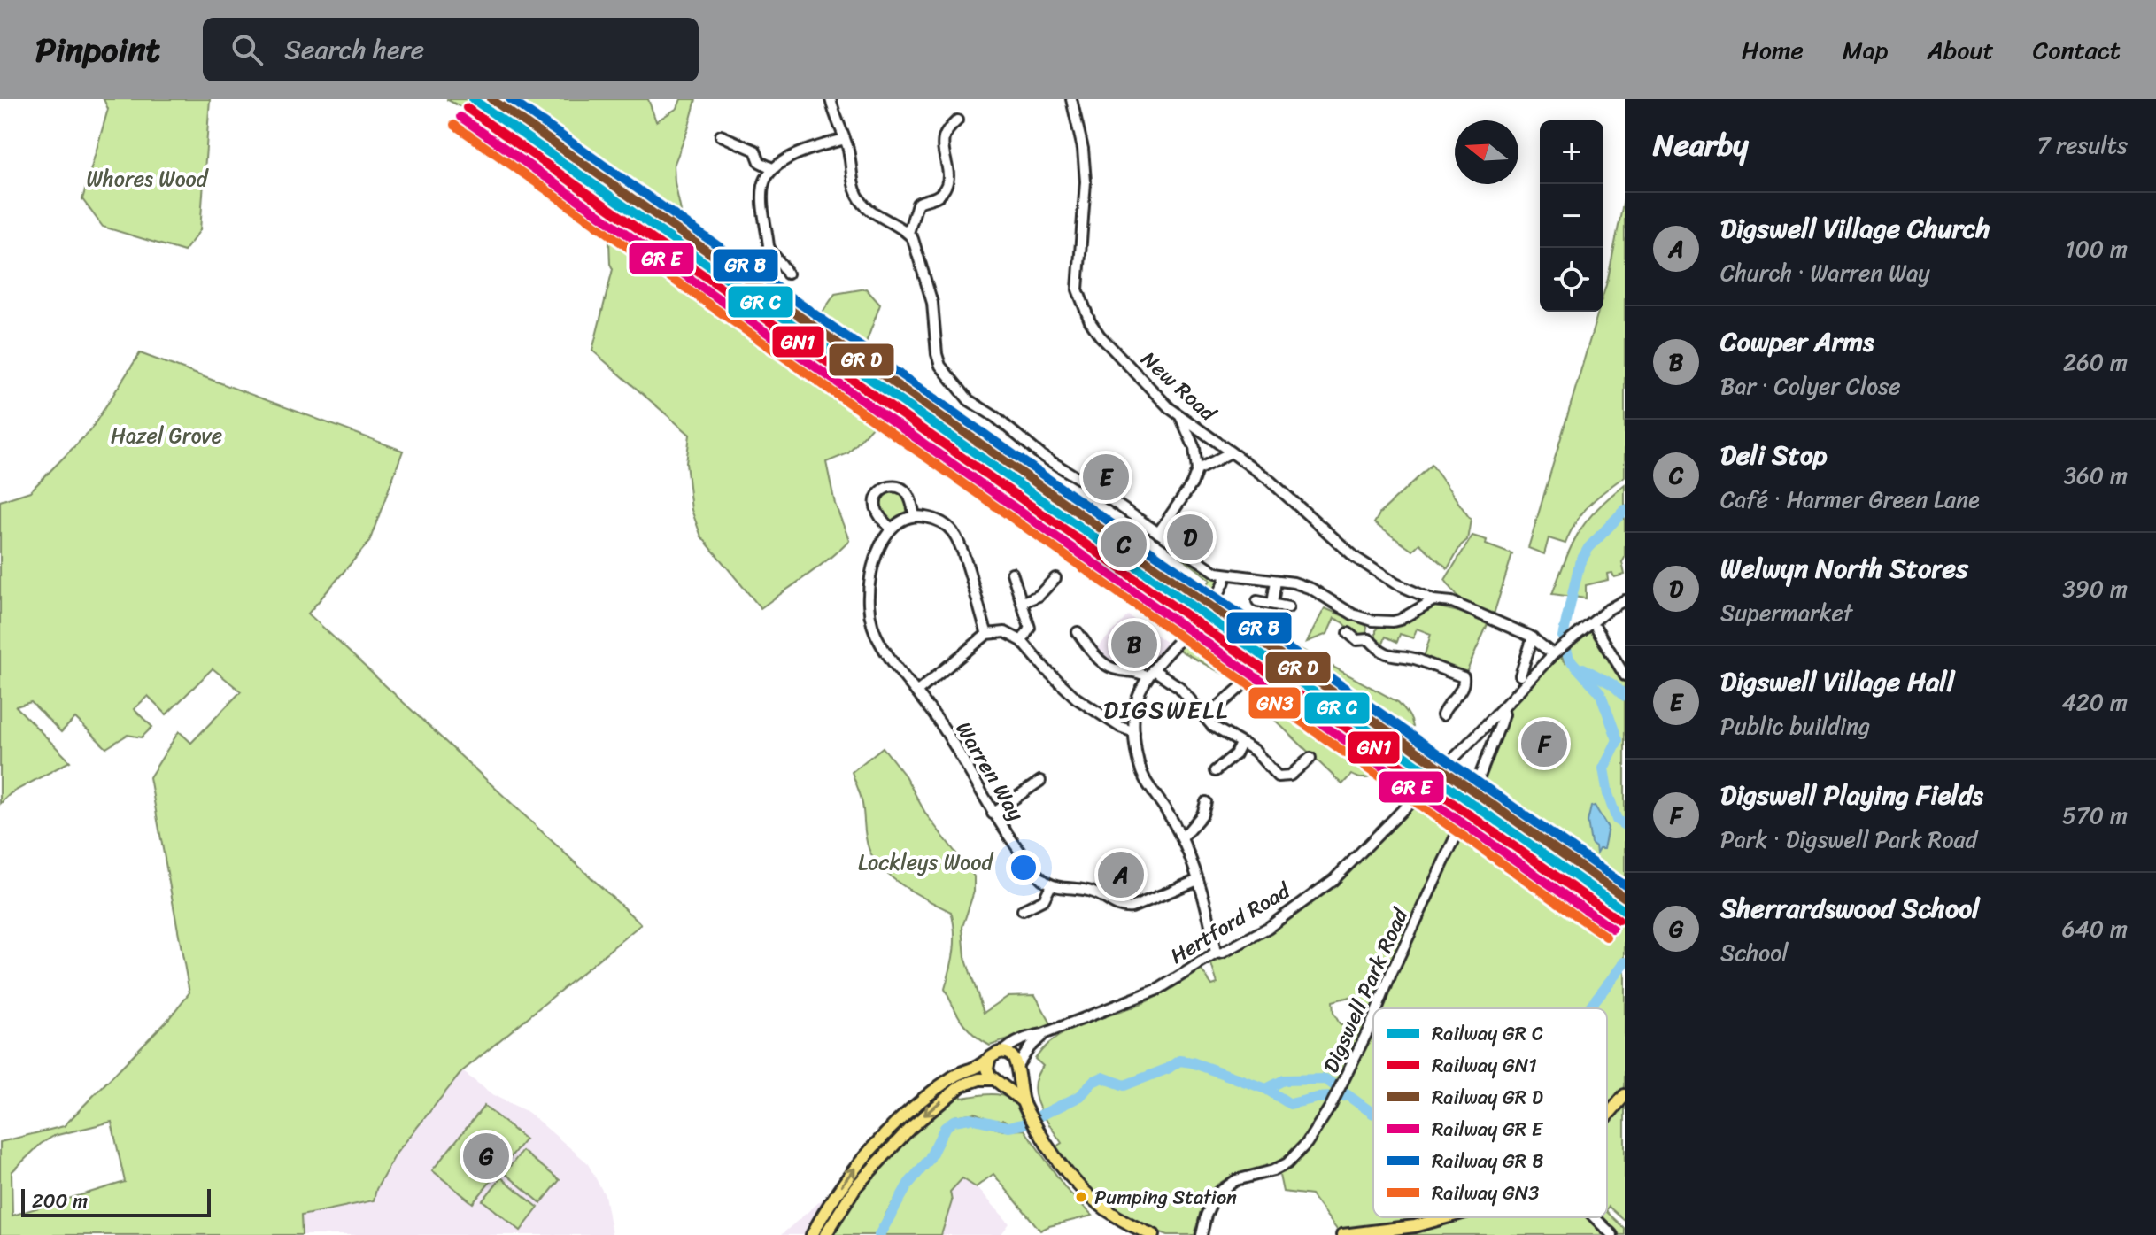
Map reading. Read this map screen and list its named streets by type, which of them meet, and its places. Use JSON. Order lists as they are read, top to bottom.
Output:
{
  "streets": {
    "street": [
      "New Road",
      "Warren Way",
      "Hertford Road",
      "Digswell Park Road"
    ]
  },
  "crossings": [
    ["New Road", "Hertford Road"],
    ["Hertford Road", "Digswell Park Road"]
  ],
  "districts": ["DIGSWELL"],
  "parks": ["Whores Wood", "Hazel Grove", "Lockleys Wood"],
  "places": ["Pumping Station"],
  "lines": ["rail line GN1", "rail line GN3"],
  "legend": [
    "Railway GR C",
    "Railway GN1",
    "Railway GR D",
    "Railway GR E",
    "Railway GR B",
    "Railway GN3"
  ],
  "scale_bar": "200 m",
  "north": "left",
  "page": {
    "header": "Pinpoint",
    "search": "Search here",
    "nav": [
      "Home",
      "Map",
      "About",
      "Contact"
    ],
    "heading": ["Nearby", "7 results"],
    "map_buttons": ["+", "−"],
    "list": [
      {
        "mark": "A",
        "name": "Digswell Village Church",
        "note": "Church · Warren Way",
        "value": "100 m"
      },
      {
        "mark": "B",
        "name": "Cowper Arms",
        "note": "Bar · Colyer Close",
        "value": "260 m"
      },
      {
        "mark": "C",
        "name": "Deli Stop",
        "note": "Café · Harmer Green Lane",
        "value": "360 m"
      },
      {
        "mark": "D",
        "name": "Welwyn North Stores",
        "note": "Supermarket",
        "value": "390 m"
      },
      {
        "mark": "E",
        "name": "Digswell Village Hall",
        "note": "Public building",
        "value": "420 m"
      },
      {
        "mark": "F",
        "name": "Digswell Playing Fields",
        "note": "Park · Digswell Park Road",
        "value": "570 m"
      },
      {
        "mark": "G",
        "name": "Sherrardswood School",
        "note": "School",
        "value": "640 m"
      }
    ],
    "pins": [
      "E",
      "D",
      "C",
      "B",
      "F",
      "A",
      "G"
    ],
    "scale": "200 m"
  }
}
